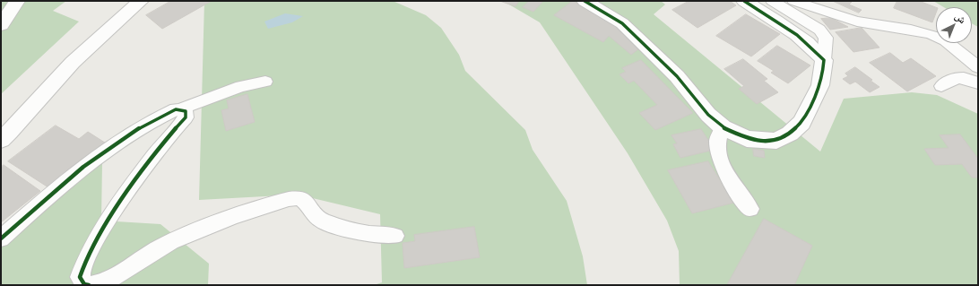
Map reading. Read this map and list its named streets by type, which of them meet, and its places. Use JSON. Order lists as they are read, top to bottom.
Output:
{
  "north": "top right"
}
